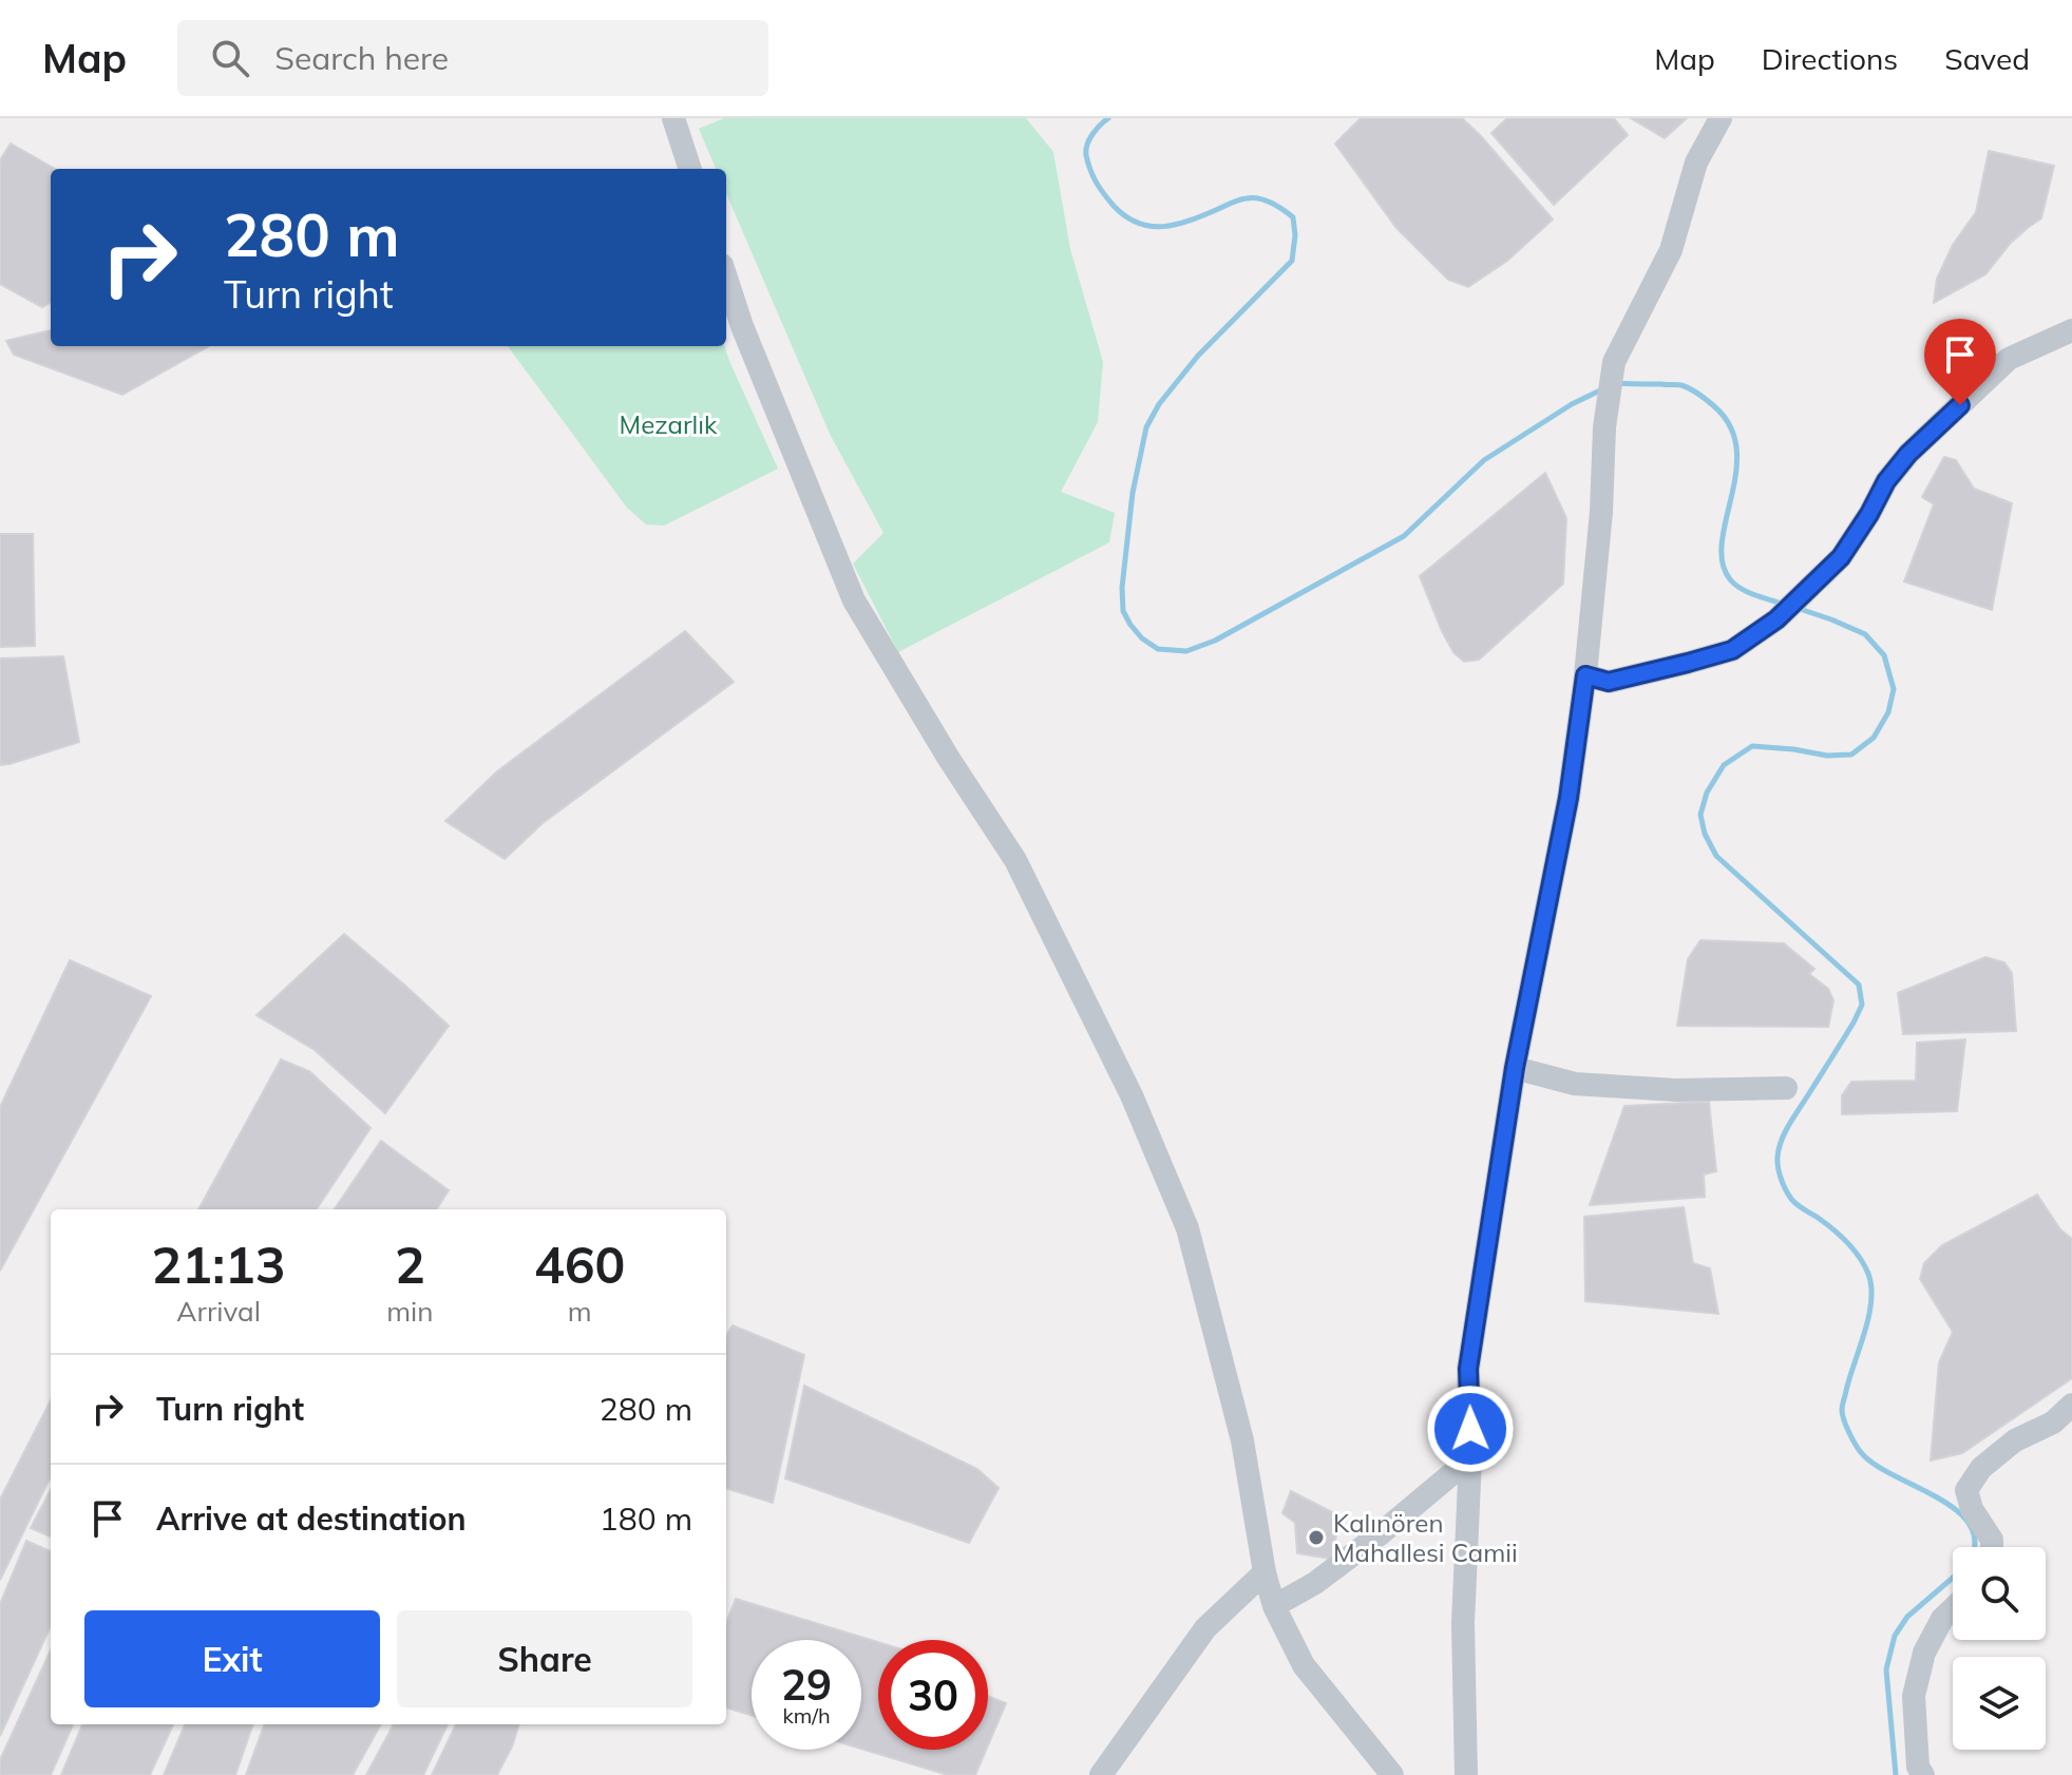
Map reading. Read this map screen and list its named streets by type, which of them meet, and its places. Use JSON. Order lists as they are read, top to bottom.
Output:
{
  "parks": ["Mezarlık"],
  "places": ["Kalınören Mahallesi Camii"],
  "page": {
    "header": "Map",
    "search": "Search here",
    "nav": ["Map", "Directions", "Saved"],
    "turn": ["280 m", "Turn right"],
    "eta": [
      "21:13",
      "Arrival",
      "2",
      "min",
      "460",
      "m"
    ],
    "list": [
      {
        "name": "Turn right",
        "value": "280 m"
      },
      {
        "name": "Arrive at destination",
        "value": "180 m"
      }
    ],
    "buttons": ["Exit", "Share"],
    "speed": "29 km/h",
    "limit": "30"
  }
}
